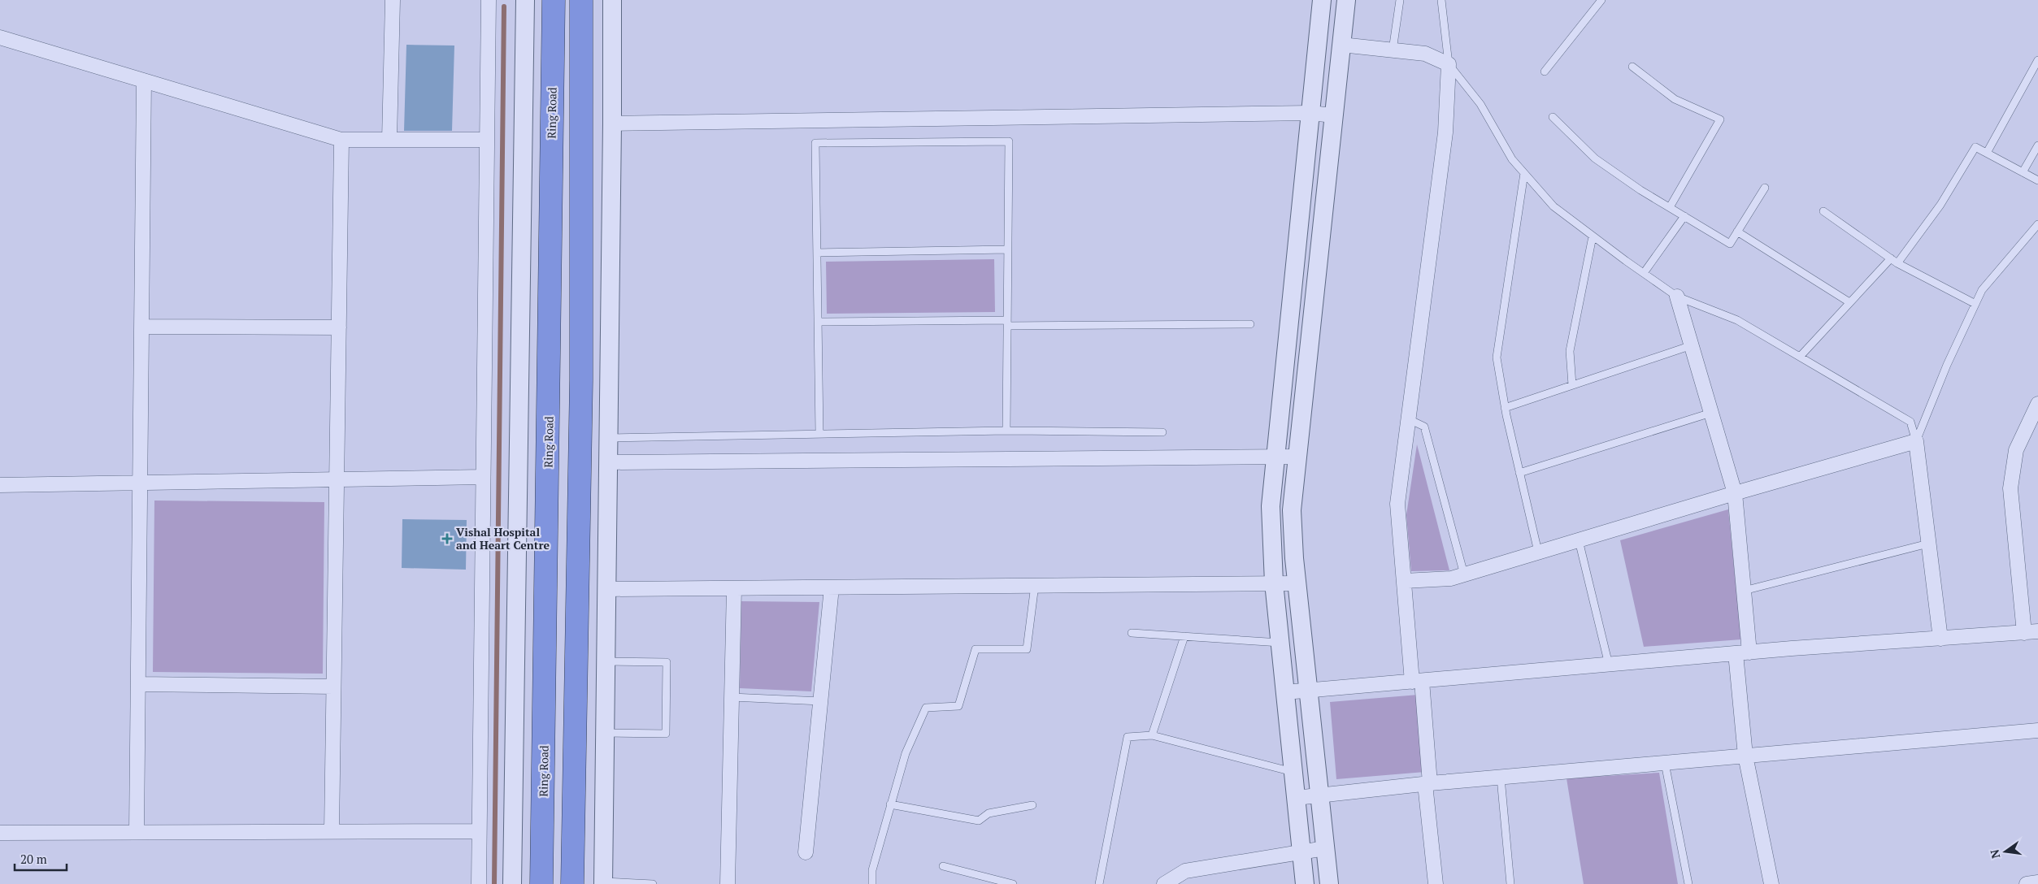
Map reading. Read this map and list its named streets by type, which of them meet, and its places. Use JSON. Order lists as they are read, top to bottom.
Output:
{
  "streets": {
    "highway": ["Ring Road"]
  },
  "places": {
    "health": ["Vishal Hospital and Heart Centre"]
  },
  "scale_bar": "20 m",
  "north": "left"
}
